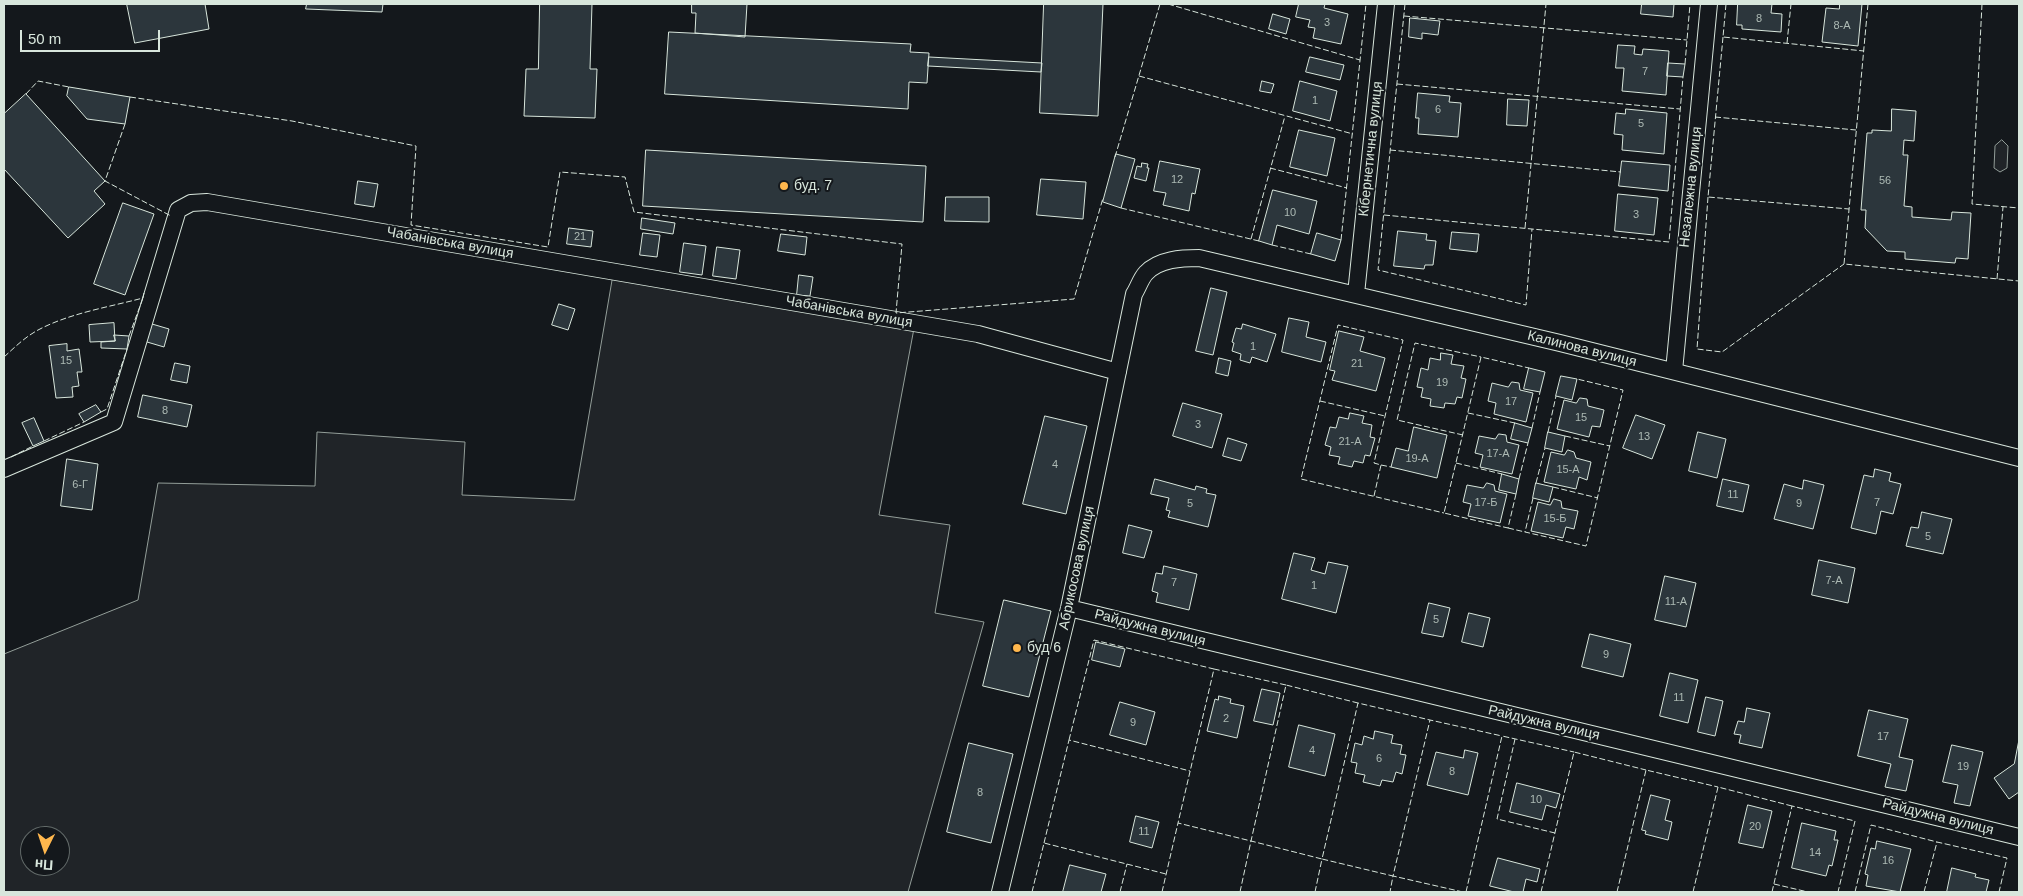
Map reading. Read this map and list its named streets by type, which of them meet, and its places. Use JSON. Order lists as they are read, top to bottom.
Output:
{
  "streets": {
    "street": [
      "Кібернетична вулиця",
      "Незалежна вулиця",
      "Чабанівська вулиця",
      "Калинова вулиця",
      "Абрикосова вулиця",
      "Райдужна вулиця"
    ]
  },
  "crossings": [
    ["Кібернетична вулиця", "Калинова вулиця"],
    ["Незалежна вулиця", "Калинова вулиця"],
    ["Чабанівська вулиця", "Абрикосова вулиця"],
    ["Калинова вулиця", "Абрикосова вулиця"],
    ["Абрикосова вулиця", "Райдужна вулиця"]
  ],
  "places": ["буд. 7", "буд 6"],
  "house_numbers": [
    "8",
    "3",
    "8-А",
    "7",
    "1",
    "6",
    "5",
    "12",
    "56",
    "10",
    "3",
    "21",
    "1",
    "15",
    "21",
    "19",
    "17",
    "8",
    "15",
    "3",
    "13",
    "21-А",
    "17-А",
    "19-А",
    "4",
    "15-А",
    "6-Г",
    "11",
    "17-Б",
    "7",
    "5",
    "9",
    "15-Б",
    "5",
    "7-А",
    "7",
    "1",
    "11-А",
    "5",
    "9",
    "11",
    "2",
    "9",
    "17",
    "4",
    "6",
    "19",
    "8",
    "8",
    "10",
    "20",
    "11",
    "14",
    "16"
  ],
  "scale_bar": "50 m",
  "north": "bottom"
}
